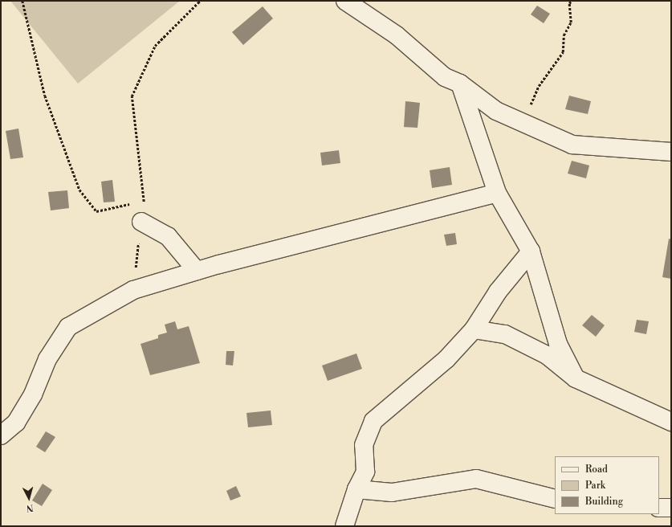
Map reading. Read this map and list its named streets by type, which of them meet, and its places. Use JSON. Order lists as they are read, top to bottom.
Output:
{
  "legend": ["Road", "Park", "Building"],
  "north": "bottom"
}
